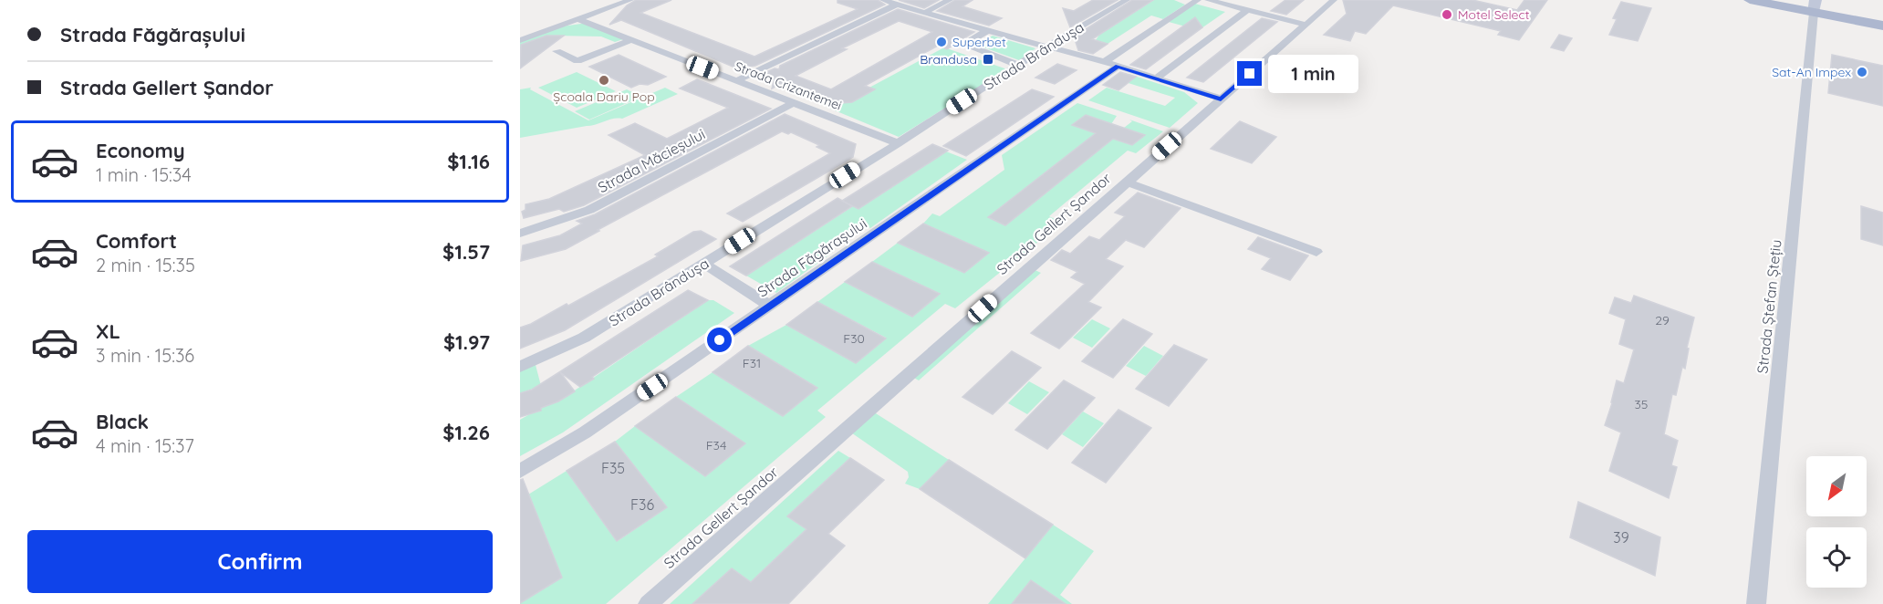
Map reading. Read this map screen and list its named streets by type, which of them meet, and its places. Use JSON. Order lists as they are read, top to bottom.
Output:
{
  "streets": {
    "street": [
      "Strada Brândușa",
      "Strada Crizantemei",
      "Strada Măcieșului",
      "Strada Gellert Șandor",
      "Strada Făgărașului",
      "Strada Ștefan Ștețiu"
    ]
  },
  "crossings": [
    ["Strada Brândușa", "Strada Crizantemei"],
    ["Strada Crizantemei", "Strada Măcieșului"]
  ],
  "places": {
    "other": [
      "Motel Select",
      "Superbet",
      "Sat-An Impex",
      "Școala Dariu Pop"
    ],
    "transit": ["Brandusa"]
  },
  "house_numbers": [
    "29",
    "F30",
    "F31",
    "35",
    "F34",
    "F35",
    "F36",
    "39"
  ],
  "north": "bottom left",
  "page": {
    "banner": ["Strada Făgărașului", "Strada Gellert Șandor"],
    "bubble": "1 min",
    "list": [
      {
        "name": "Economy",
        "note": "1 min · 15:34",
        "value": "$1.16"
      },
      {
        "name": "Comfort",
        "note": "2 min · 15:35",
        "value": "$1.57"
      },
      {
        "name": "XL",
        "note": "3 min · 15:36",
        "value": "$1.97"
      },
      {
        "name": "Black",
        "note": "4 min · 15:37",
        "value": "$1.26"
      }
    ],
    "buttons": "Confirm"
  }
}
